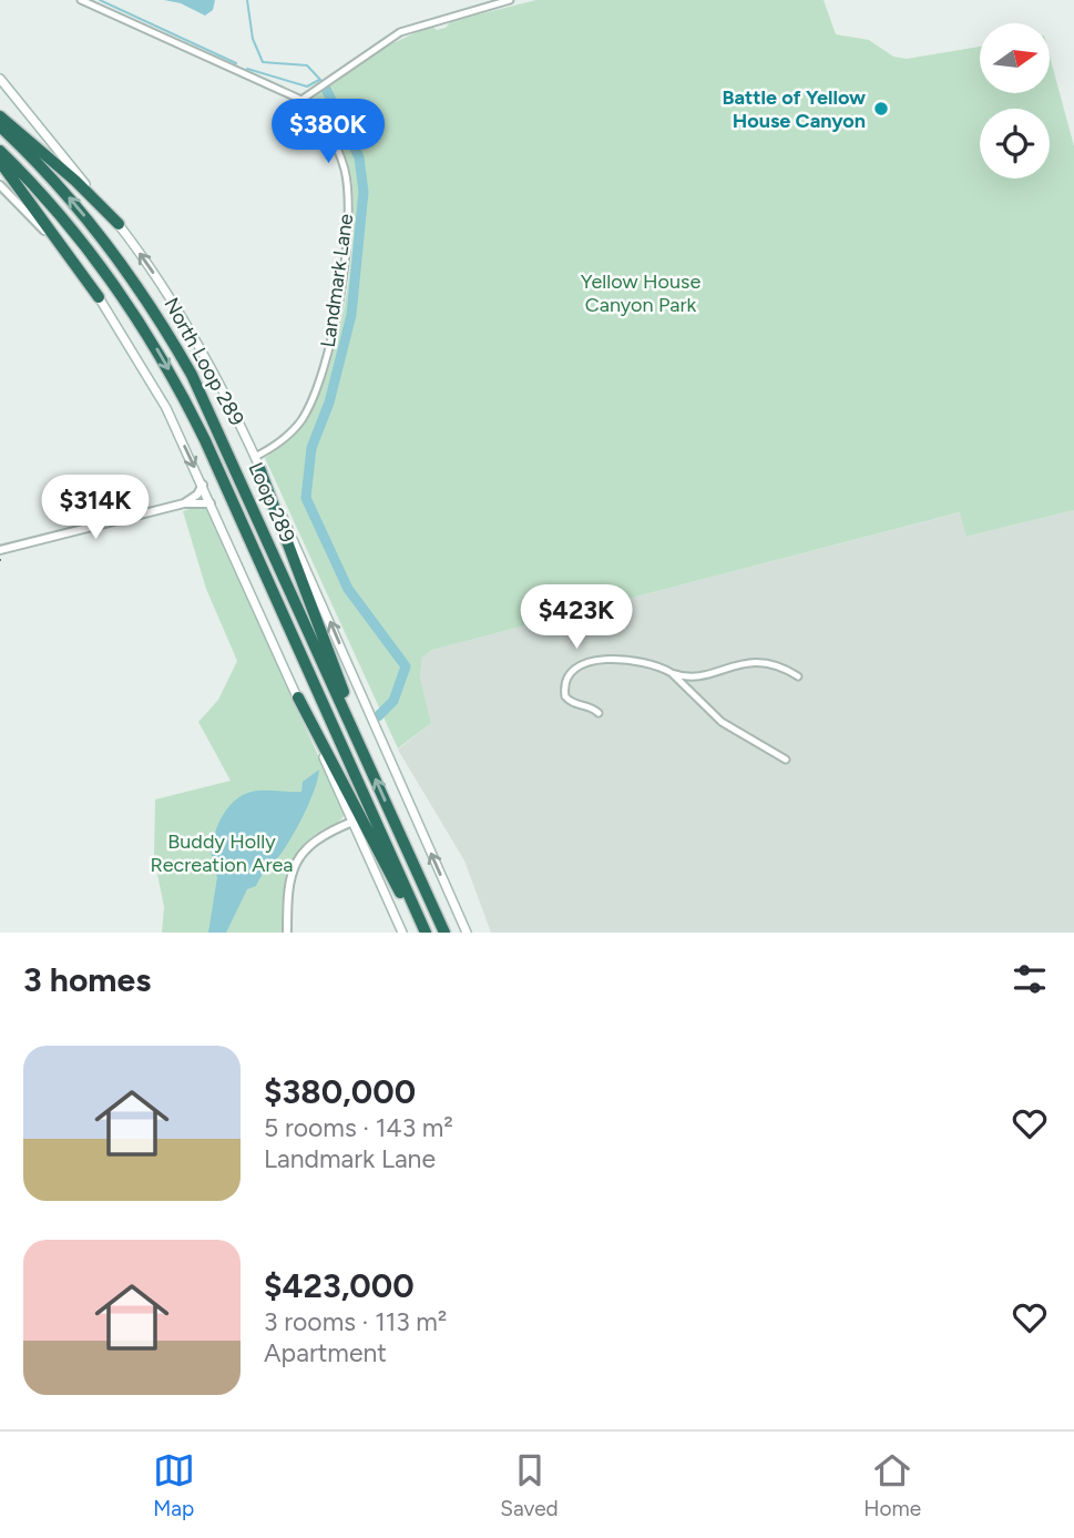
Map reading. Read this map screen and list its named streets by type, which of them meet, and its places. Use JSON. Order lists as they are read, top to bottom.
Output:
{
  "streets": {
    "highway": ["Loop 289"],
    "main road": ["North Loop 289"],
    "street": ["Landmark Lane"]
  },
  "crossings": [
    ["Landmark Lane", "North Loop 289"]
  ],
  "parks": ["Yellow House Canyon Park", "Buddy Holly Recreation Area"],
  "places": ["Battle of Yellow House Canyon"],
  "north": "right",
  "page": {
    "price": ["$380K", "$314K", "$423K"],
    "heading": "3 homes",
    "list": [
      {
        "name": "$380,000",
        "note": "5 rooms · 143 m² · Landmark Lane"
      },
      {
        "name": "$423,000",
        "note": "3 rooms · 113 m² · Apartment"
      }
    ],
    "tabs": ["Map", "Saved", "Home"]
  }
}
